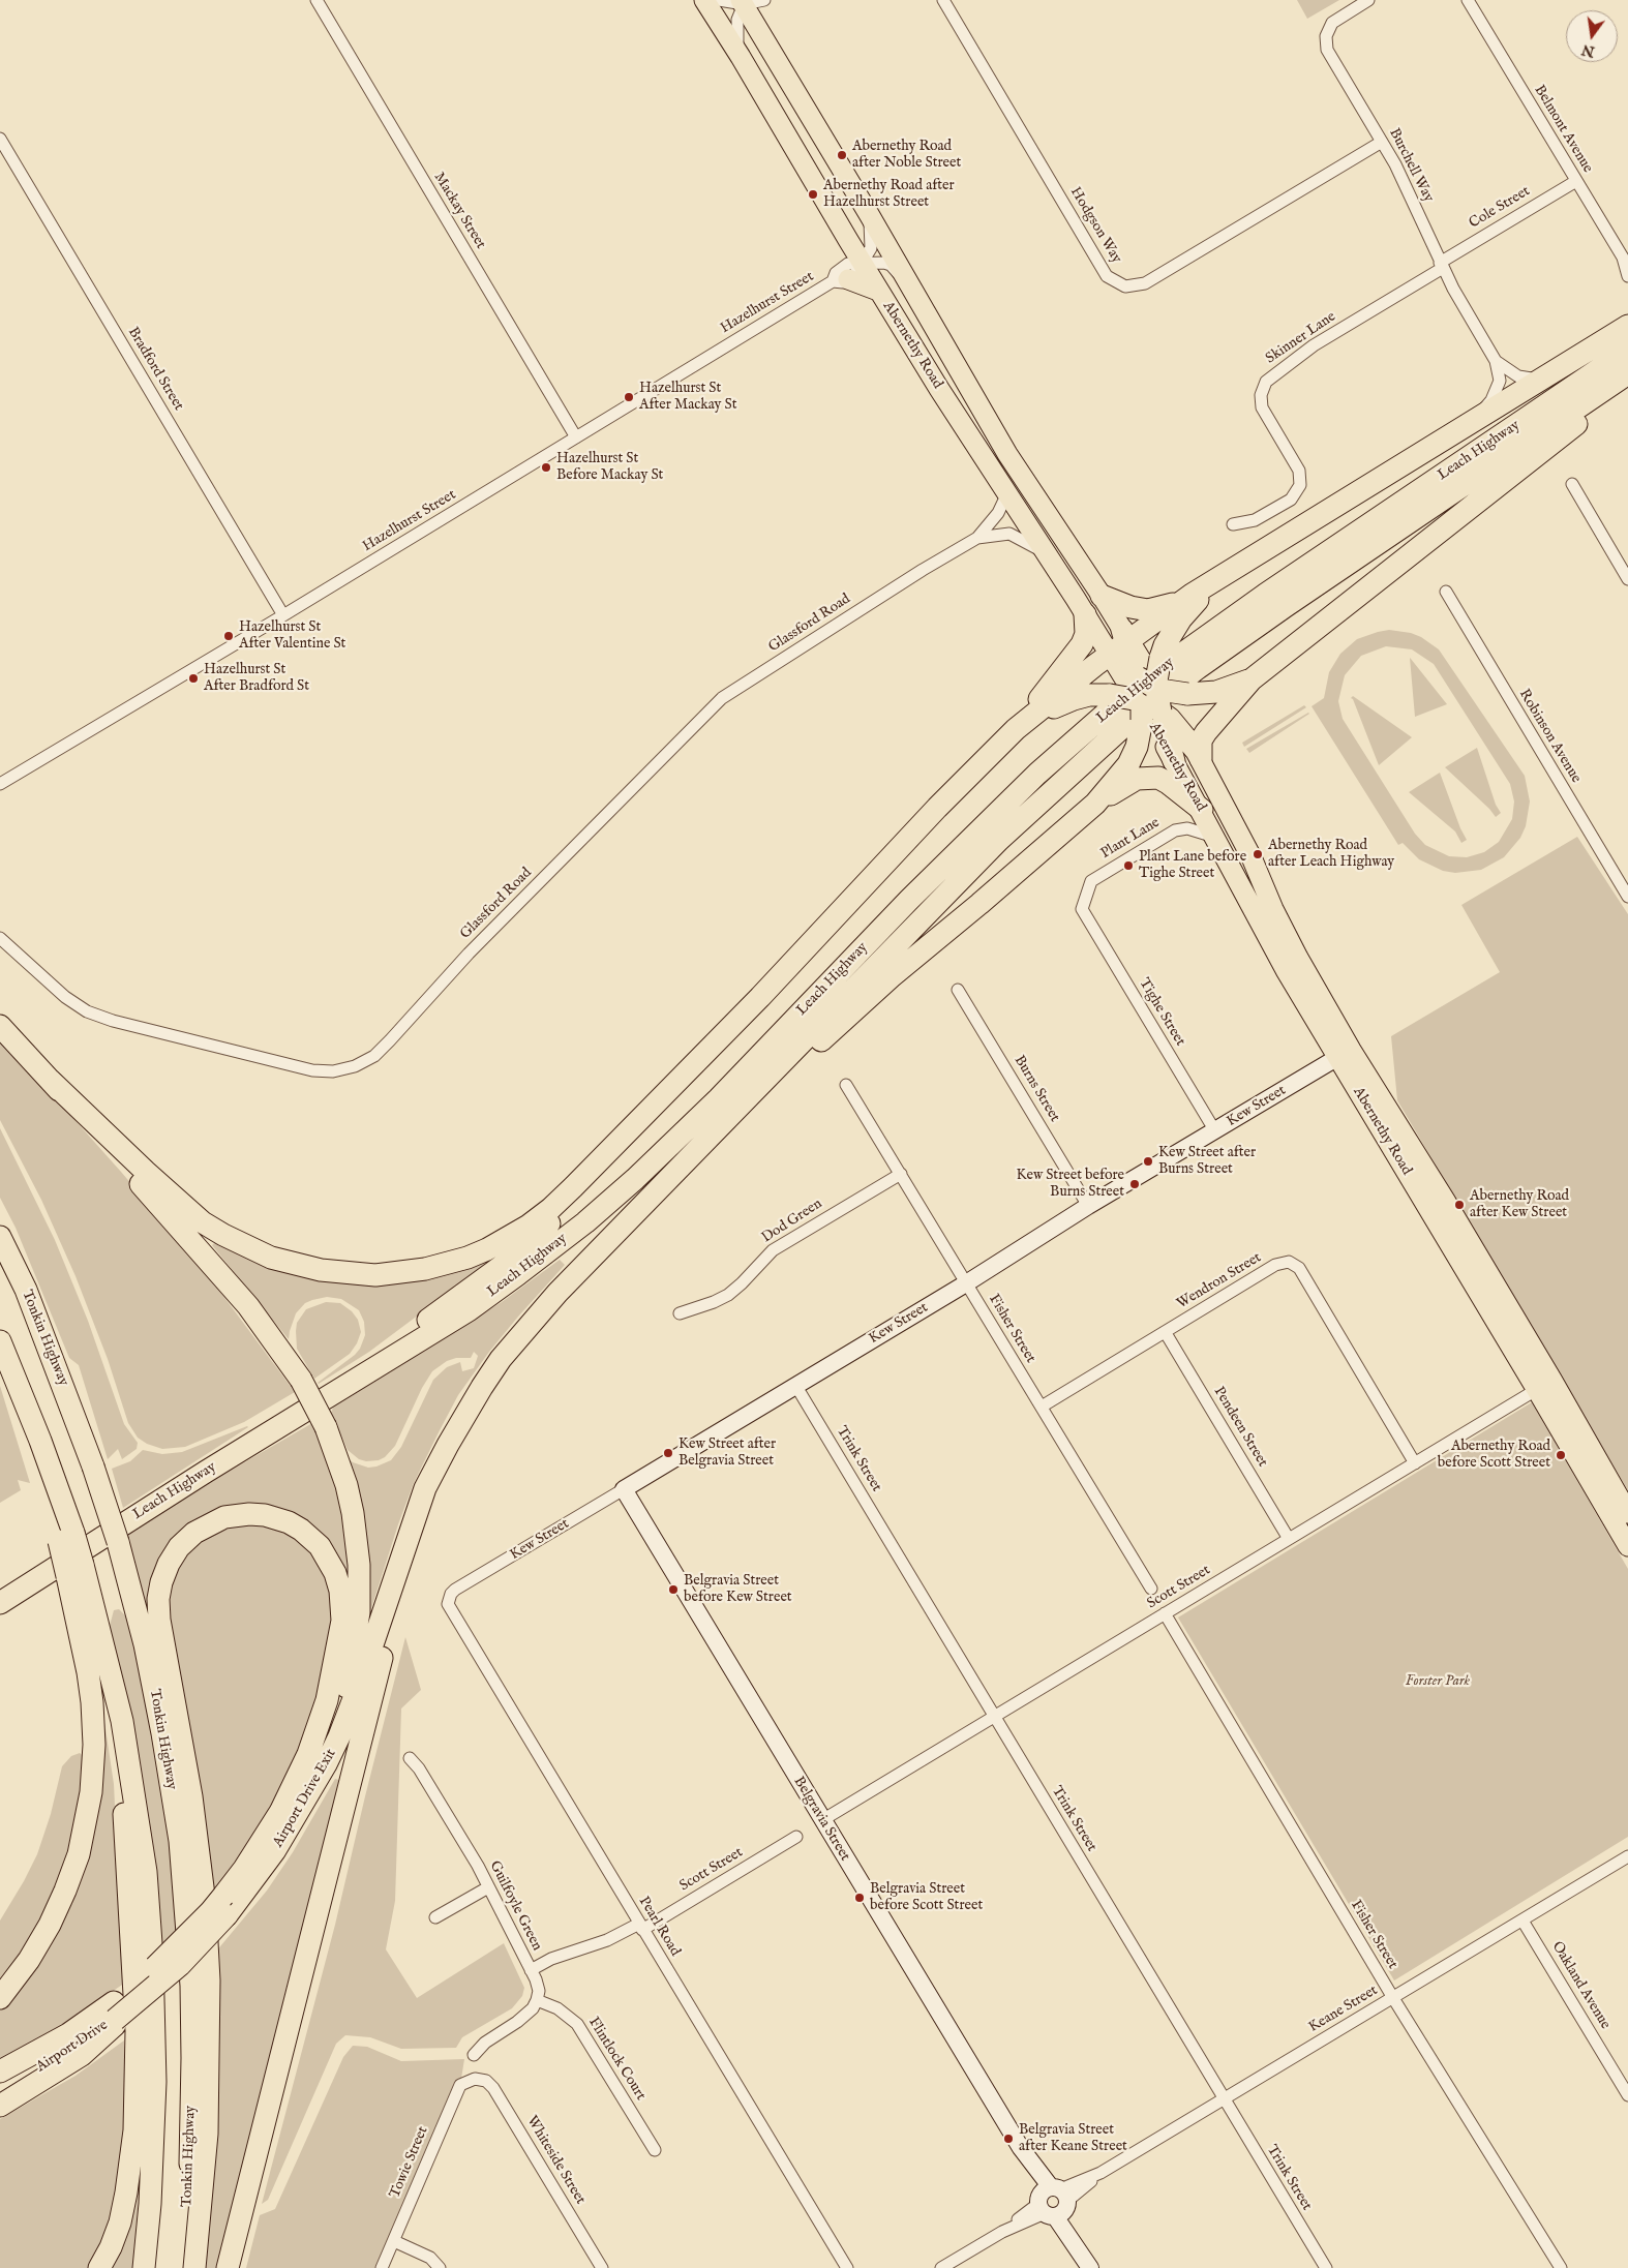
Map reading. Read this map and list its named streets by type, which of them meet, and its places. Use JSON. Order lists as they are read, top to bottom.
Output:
{
  "streets": {
    "highway": [
      "Leach Highway",
      "Tonkin Highway",
      "Airport Drive Exit",
      "Airport Drive"
    ],
    "main road": ["Abernethy Road"],
    "street": [
      "Belmont Avenue",
      "Burchell Way",
      "Cole Street",
      "Mackay Street",
      "Hodgson Way",
      "Hazelhurst Street",
      "Skinner Lane",
      "Bradford Street",
      "Glassford Road",
      "Robinson Avenue",
      "Plant Lane",
      "Tighe Street",
      "Burns Street",
      "Kew Street",
      "Dod Green",
      "Wendron Street",
      "Fisher Street",
      "Pendeen Street",
      "Trink Street",
      "Scott Street",
      "Belgravia Street",
      "Guilfoyle Green",
      "Pearl Road",
      "Oakland Avenue",
      "Keane Street",
      "Flintlock Court",
      "Whiteside Street",
      "Towie Street"
    ]
  },
  "crossings": [
    ["Belmont Avenue", "Cole Street"],
    ["Burchell Way", "Cole Street"],
    ["Burchell Way", "Hodgson Way"],
    ["Burchell Way", "Skinner Lane"],
    ["Cole Street", "Skinner Lane"],
    ["Mackay Street", "Hazelhurst Street"],
    ["Hazelhurst Street", "Abernethy Road"],
    ["Hazelhurst Street", "Bradford Street"],
    ["Abernethy Road", "Glassford Road"],
    ["Abernethy Road", "Plant Lane"],
    ["Abernethy Road", "Kew Street"],
    ["Abernethy Road", "Scott Street"],
    ["Leach Highway", "Airport Drive Exit"],
    ["Plant Lane", "Tighe Street"],
    ["Tighe Street", "Kew Street"],
    ["Burns Street", "Kew Street"],
    ["Kew Street", "Fisher Street"],
    ["Kew Street", "Trink Street"],
    ["Kew Street", "Belgravia Street"],
    ["Kew Street", "Pearl Road"],
    ["Dod Green", "Fisher Street"],
    ["Wendron Street", "Fisher Street"],
    ["Wendron Street", "Pendeen Street"],
    ["Wendron Street", "Scott Street"],
    ["Fisher Street", "Scott Street"],
    ["Fisher Street", "Keane Street"],
    ["Pendeen Street", "Scott Street"],
    ["Trink Street", "Scott Street"],
    ["Trink Street", "Keane Street"],
    ["Scott Street", "Belgravia Street"],
    ["Scott Street", "Guilfoyle Green"],
    ["Scott Street", "Pearl Road"],
    ["Airport Drive Exit", "Airport Drive"],
    ["Belgravia Street", "Keane Street"],
    ["Guilfoyle Green", "Flintlock Court"],
    ["Oakland Avenue", "Keane Street"],
    ["Whiteside Street", "Towie Street"]
  ],
  "parks": ["Forster Park"],
  "places": [
    "Abernethy Road after Noble Street",
    "Abernethy Road after Hazelhurst Street",
    "Hazelhurst St After Mackay St",
    "Hazelhurst St Before Mackay St",
    "Hazelhurst St After Valentine St",
    "Hazelhurst St After Bradford St",
    "Abernethy Road after Leach Highway",
    "Plant Lane before Tighe Street",
    "Kew Street after Burns Street",
    "Kew Street before Burns Street",
    "Abernethy Road after Kew Street",
    "Kew Street after Belgravia Street",
    "Abernethy Road before Scott Street",
    "Belgravia Street before Kew Street",
    "Belgravia Street before Scott Street",
    "Belgravia Street after Keane Street"
  ],
  "north": "bottom"
}
